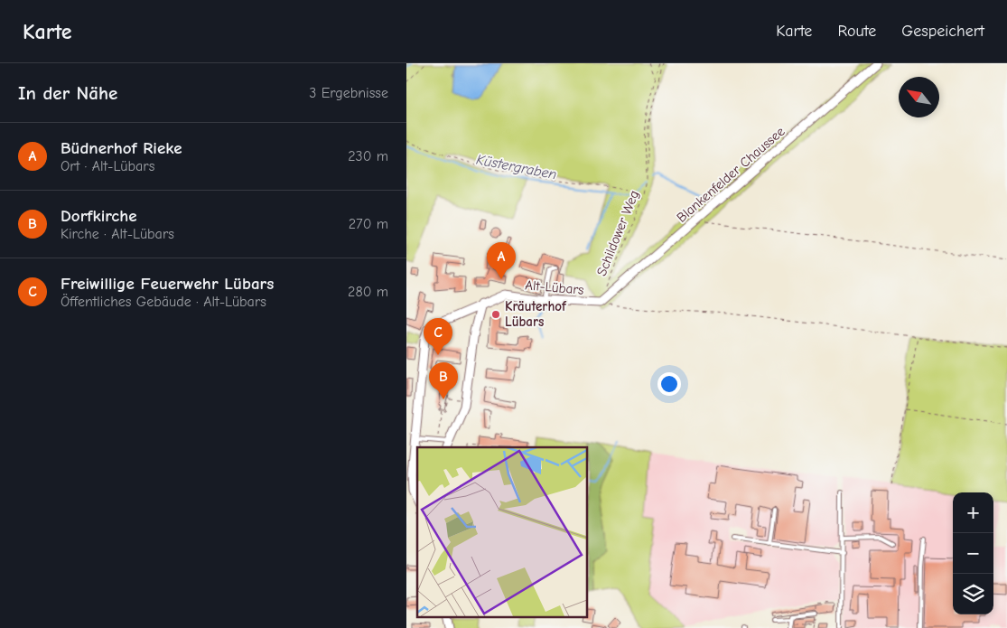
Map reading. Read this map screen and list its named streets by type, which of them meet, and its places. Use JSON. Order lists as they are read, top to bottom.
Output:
{
  "streets": {
    "street": ["Blankenfelder Chaussee", "Alt-Lübars"],
    "path": ["Schildower Weg"]
  },
  "crossings": [
    ["Blankenfelder Chaussee", "Alt-Lübars"]
  ],
  "water": ["Küstergraben"],
  "places": ["Kräuterhof Lübars"],
  "north": "top left",
  "page": {
    "header": "Karte",
    "nav": ["Karte", "Route", "Gespeichert"],
    "heading": ["In der Nähe", "3 Ergebnisse"],
    "list": [
      {
        "mark": "A",
        "name": "Büdnerhof Rieke",
        "note": "Ort · Alt-Lübars",
        "value": "230 m"
      },
      {
        "mark": "B",
        "name": "Dorfkirche",
        "note": "Kirche · Alt-Lübars",
        "value": "270 m"
      },
      {
        "mark": "C",
        "name": "Freiwillige Feuerwehr Lübars",
        "note": "Öffentliches Gebäude · Alt-Lübars",
        "value": "280 m"
      }
    ],
    "pins": ["A", "C", "B"],
    "map_buttons": ["+", "−"]
  }
}
